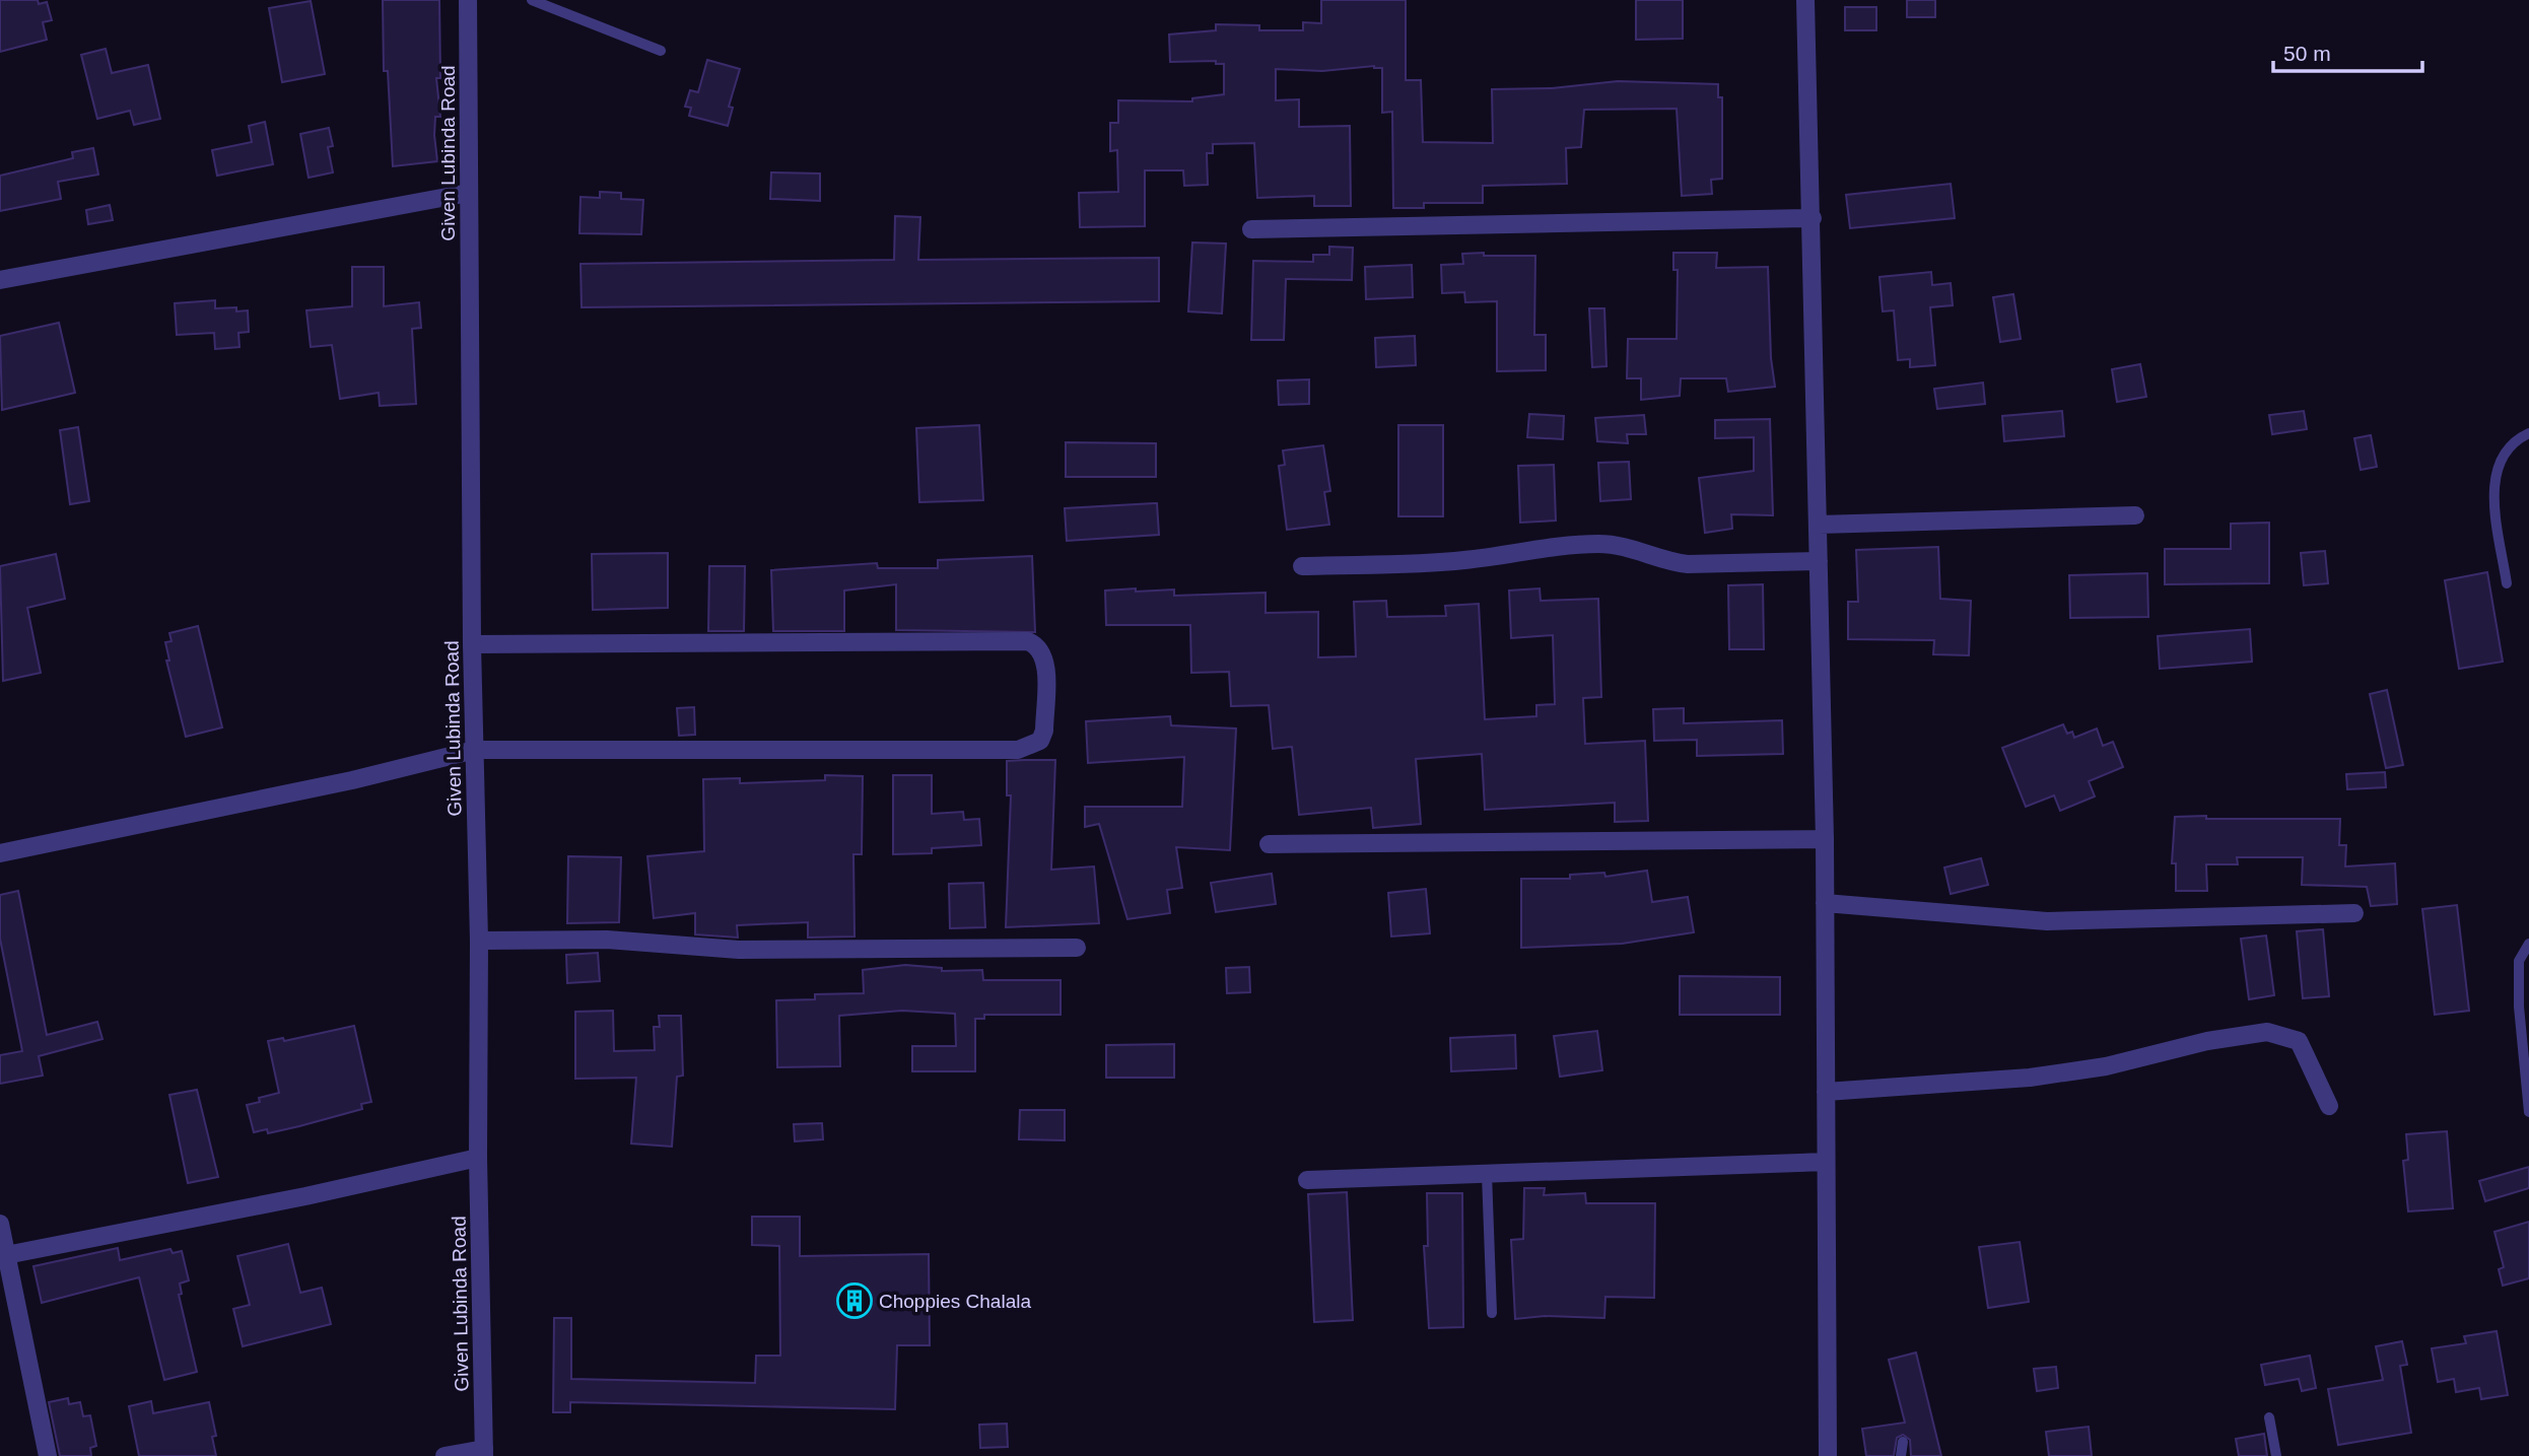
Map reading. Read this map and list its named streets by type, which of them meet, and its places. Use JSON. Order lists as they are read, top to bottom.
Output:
{
  "streets": {
    "street": ["Given Lubinda Road"]
  },
  "places": {
    "building": ["Choppies Chalala"]
  },
  "scale_bar": "50 m"
}
